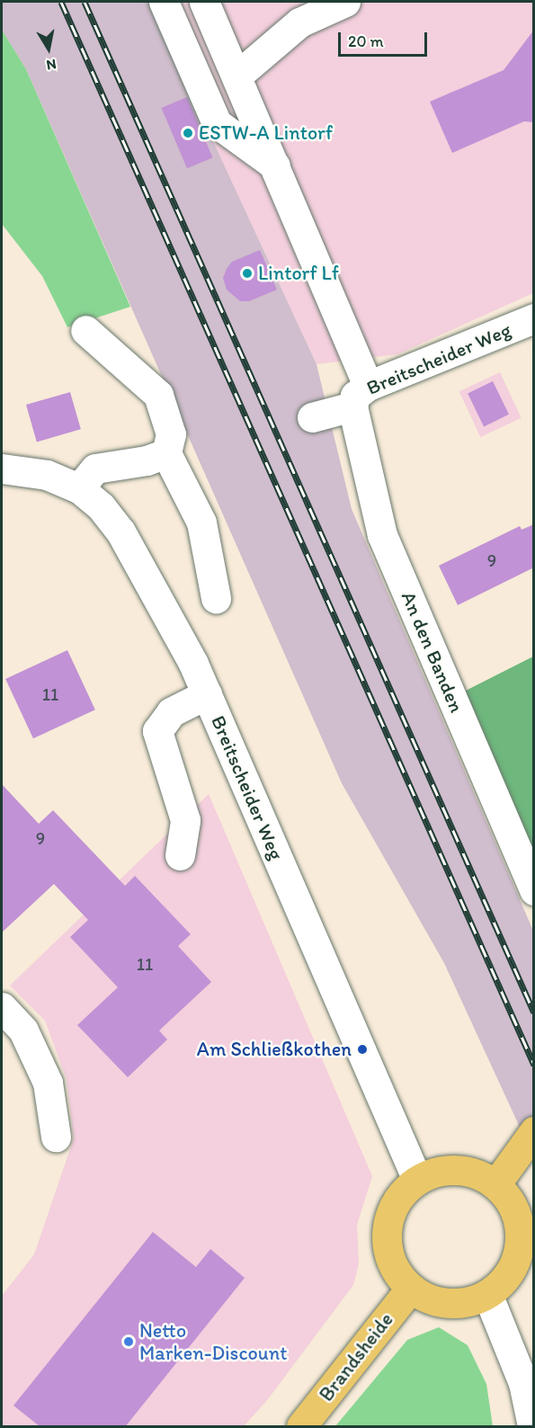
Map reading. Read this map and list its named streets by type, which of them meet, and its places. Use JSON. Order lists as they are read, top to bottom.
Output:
{
  "streets": {
    "main road": ["Brandsheide"],
    "street": ["Breitscheider Weg", "An den Banden"]
  },
  "crossings": [
    ["Breitscheider Weg", "An den Banden"],
    ["Breitscheider Weg", "Brandsheide"]
  ],
  "places": [
    "ESTW-A Lintorf",
    "Lintorf Lf",
    "Am Schließkothen",
    "Netto Marken-Discount"
  ],
  "house_numbers": [
    "9",
    "11",
    "9",
    "11"
  ],
  "scale_bar": "20 m",
  "north": "bottom"
}
